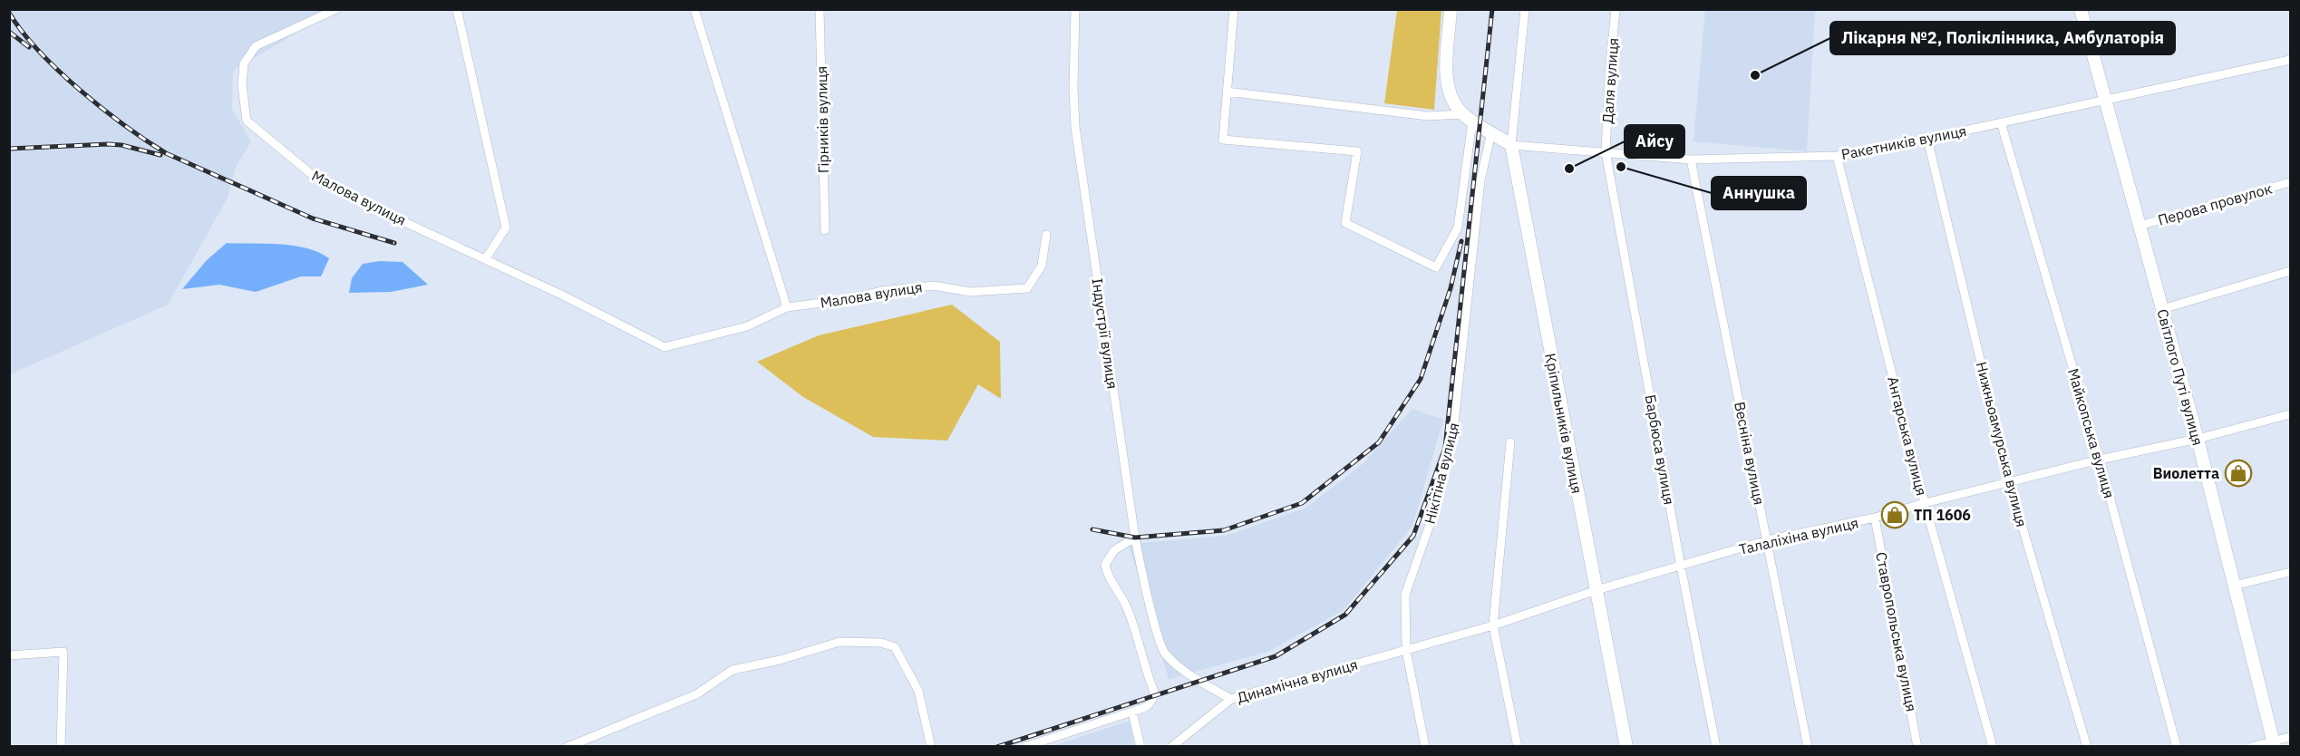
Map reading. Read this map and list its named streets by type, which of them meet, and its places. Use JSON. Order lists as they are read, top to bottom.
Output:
{
  "streets": {
    "street": [
      "Даля вулиця",
      "Гірників вулиця",
      "Ракетників вулиця",
      "Малова вулиця",
      "Перова провулок",
      "Індустрії вулиця",
      "Світлого Путі вулиця",
      "Кріпильників вулиця",
      "Майкопська вулиця",
      "Ангарська вулиця",
      "Нижньоамурська вулиця",
      "Барбюса вулиця",
      "Весніна вулиця",
      "Нікітіна вулиця",
      "Талаліхіна вулиця",
      "Ставропольська вулиця",
      "Динамічна вулиця"
    ]
  },
  "crossings": [
    ["Даля вулиця", "Ракетників вулиця"],
    ["Даля вулиця", "Барбюса вулиця"],
    ["Ракетників вулиця", "Світлого Путі вулиця"],
    ["Ракетників вулиця", "Кріпильників вулиця"],
    ["Ракетників вулиця", "Майкопська вулиця"],
    ["Ракетників вулиця", "Ангарська вулиця"],
    ["Ракетників вулиця", "Нижньоамурська вулиця"],
    ["Ракетників вулиця", "Барбюса вулиця"],
    ["Ракетників вулиця", "Весніна вулиця"],
    ["Перова провулок", "Світлого Путі вулиця"],
    ["Індустрії вулиця", "Динамічна вулиця"],
    ["Світлого Путі вулиця", "Талаліхіна вулиця"],
    ["Кріпильників вулиця", "Талаліхіна вулиця"],
    ["Майкопська вулиця", "Талаліхіна вулиця"],
    ["Ангарська вулиця", "Талаліхіна вулиця"],
    ["Нижньоамурська вулиця", "Талаліхіна вулиця"],
    ["Барбюса вулиця", "Талаліхіна вулиця"],
    ["Весніна вулиця", "Талаліхіна вулиця"],
    ["Нікітіна вулиця", "Талаліхіна вулиця"],
    ["Нікітіна вулиця", "Динамічна вулиця"],
    ["Талаліхіна вулиця", "Ставропольська вулиця"],
    ["Талаліхіна вулиця", "Динамічна вулиця"]
  ],
  "places": {
    "other": ["Лікарня №2, Поліклінника, Амбулаторія", "Аннушка", "Айсу"],
    "shop": ["Виолетта", "ТП 1606"]
  }
}
